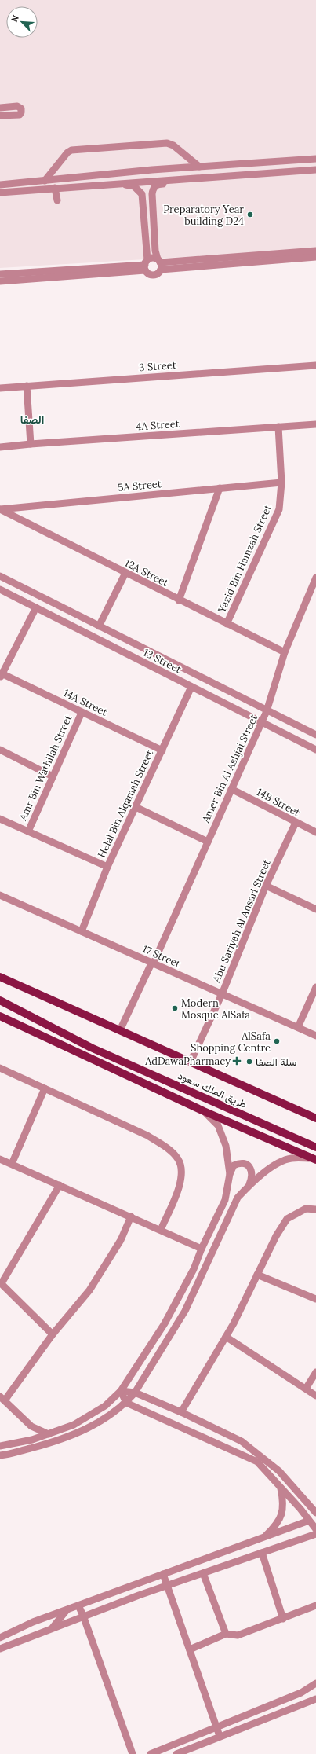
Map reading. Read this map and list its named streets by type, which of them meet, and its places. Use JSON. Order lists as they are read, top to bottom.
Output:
{
  "streets": {
    "main road": ["طريق الملك سعود"],
    "street": [
      "3 Street",
      "4A Street",
      "5A Street",
      "Yazid Bin Hamzah Street",
      "12A Street",
      "13 Street",
      "14A Street",
      "Amr Bin Wathilah Street",
      "Amer Bin Al Ashjai Street",
      "14B Street",
      "Helal Bin Alqamah Street",
      "Abu Sariyah Al Ansari Street",
      "17 Street"
    ]
  },
  "crossings": [
    ["4A Street", "Yazid Bin Hamzah Street"],
    ["5A Street", "Yazid Bin Hamzah Street"],
    ["5A Street", "12A Street"],
    ["Yazid Bin Hamzah Street", "12A Street"],
    ["12A Street", "Amer Bin Al Ashjai Street"],
    ["13 Street", "Amer Bin Al Ashjai Street"],
    ["13 Street", "Helal Bin Alqamah Street"],
    ["14A Street", "Amr Bin Wathilah Street"],
    ["14A Street", "Helal Bin Alqamah Street"],
    ["Amer Bin Al Ashjai Street", "14B Street"],
    ["Amer Bin Al Ashjai Street", "17 Street"],
    ["Amer Bin Al Ashjai Street", "طريق الملك سعود"],
    ["14B Street", "Abu Sariyah Al Ansari Street"],
    ["Helal Bin Alqamah Street", "17 Street"],
    ["Abu Sariyah Al Ansari Street", "17 Street"],
    ["Abu Sariyah Al Ansari Street", "طريق الملك سعود"]
  ],
  "districts": ["الصفا"],
  "places": {
    "other": [
      "Preparatory Year building D24",
      "Modern Mosque AlSafa",
      "AlSafa Shopping Centre",
      "سلة الصفا"
    ],
    "health": ["AdDawaPharmacy"]
  },
  "north": "top left"
}
